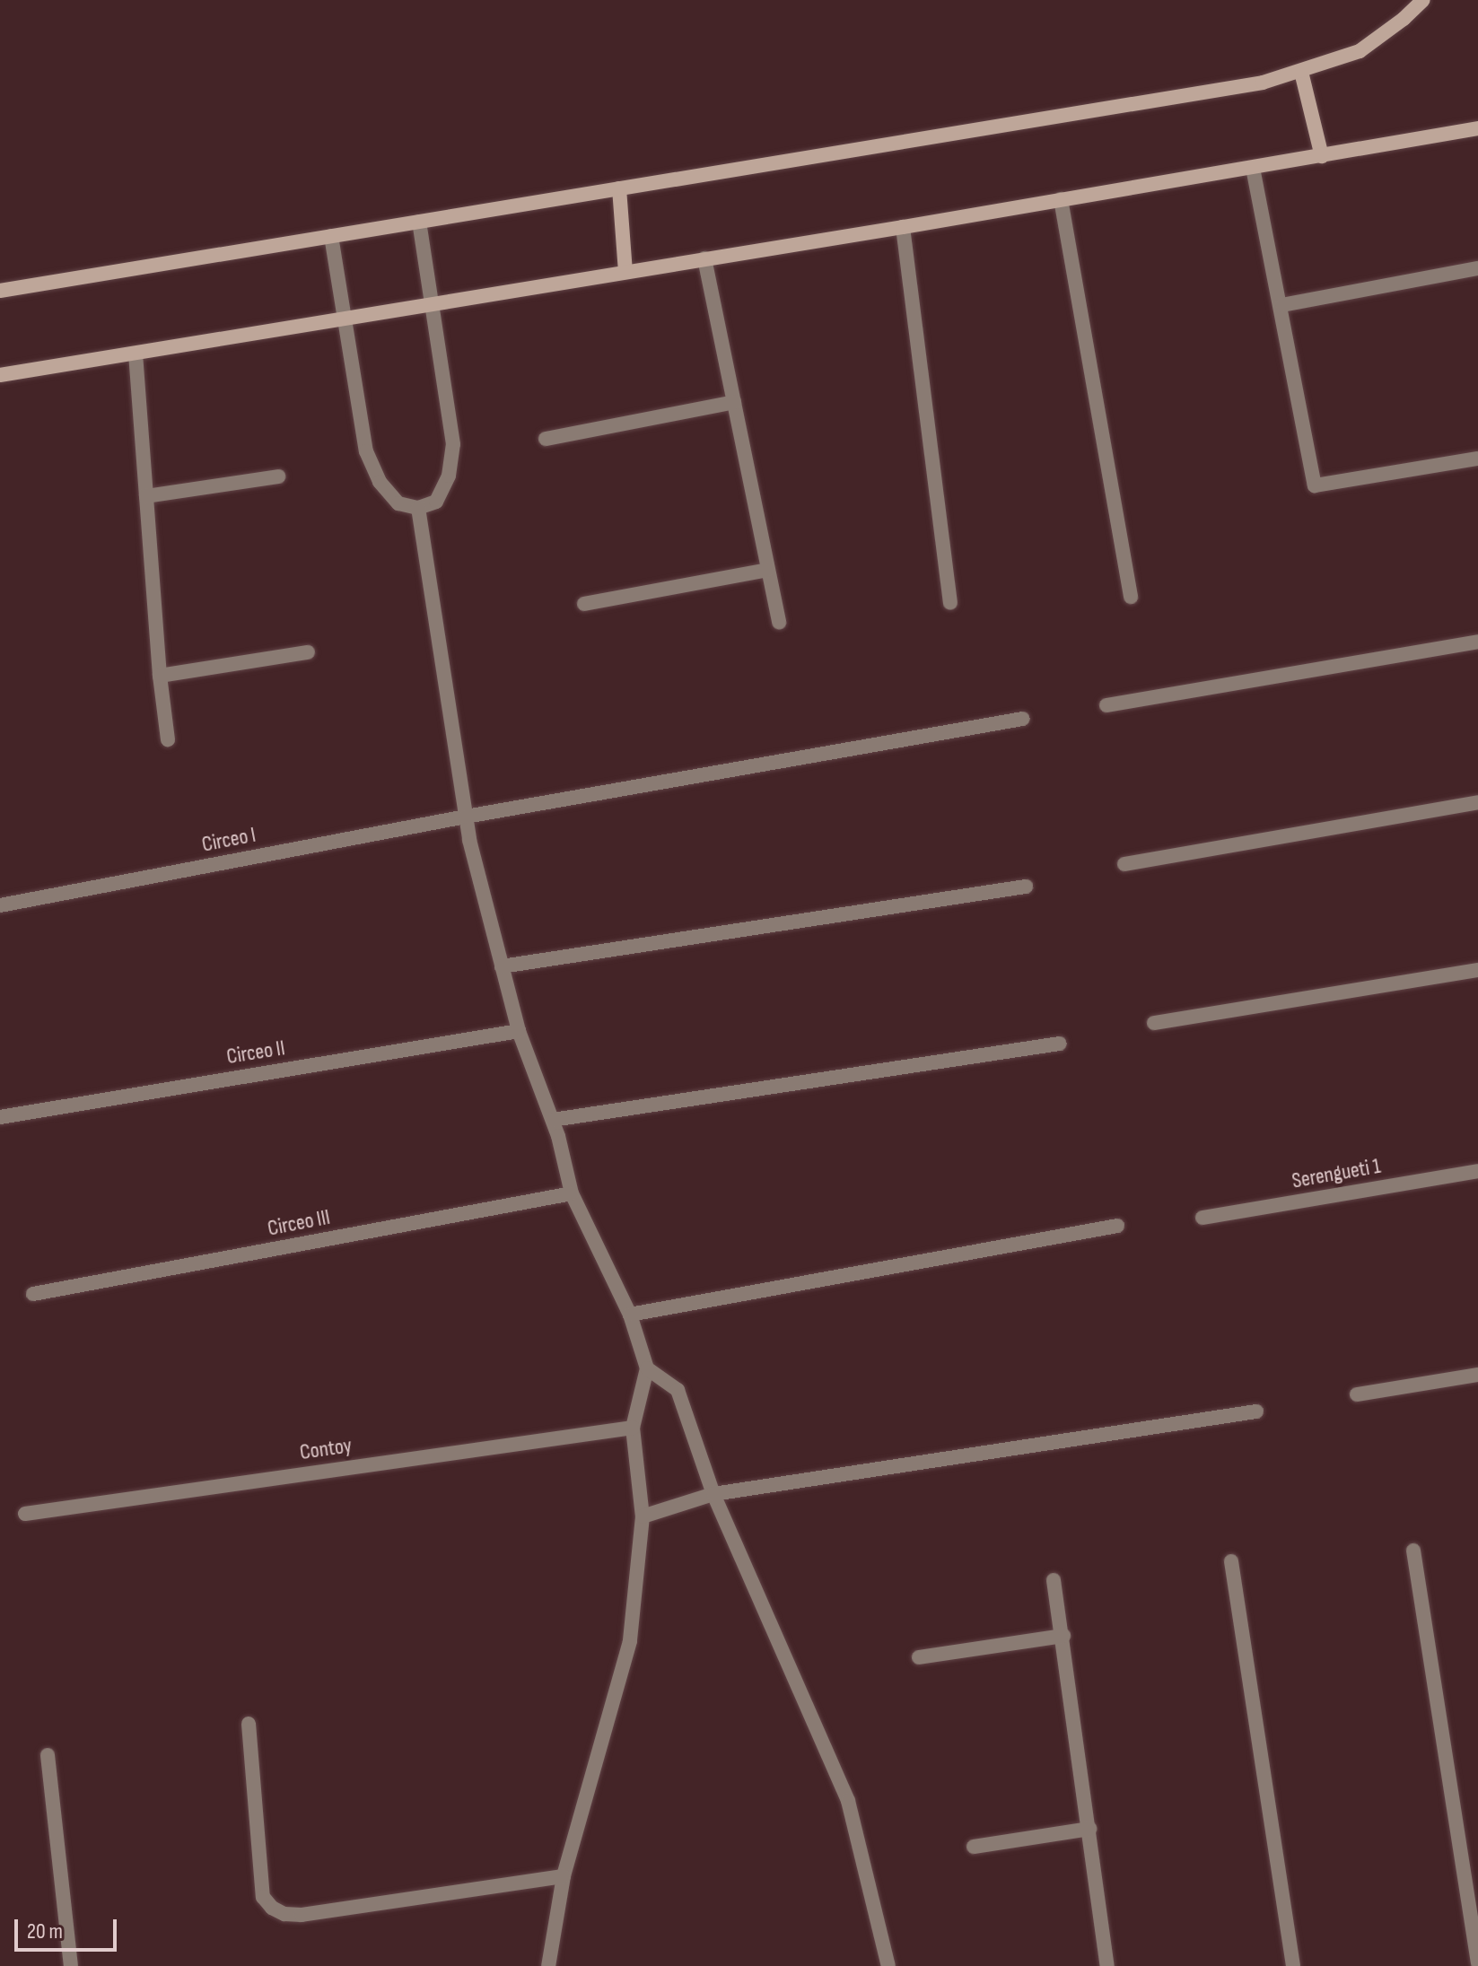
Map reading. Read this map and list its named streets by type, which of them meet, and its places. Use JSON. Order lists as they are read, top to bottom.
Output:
{
  "streets": {
    "street": [
      "Circeo I",
      "Circeo II",
      "Serengueti 1",
      "Circeo III",
      "Contoy"
    ]
  },
  "scale_bar": "20 m"
}
